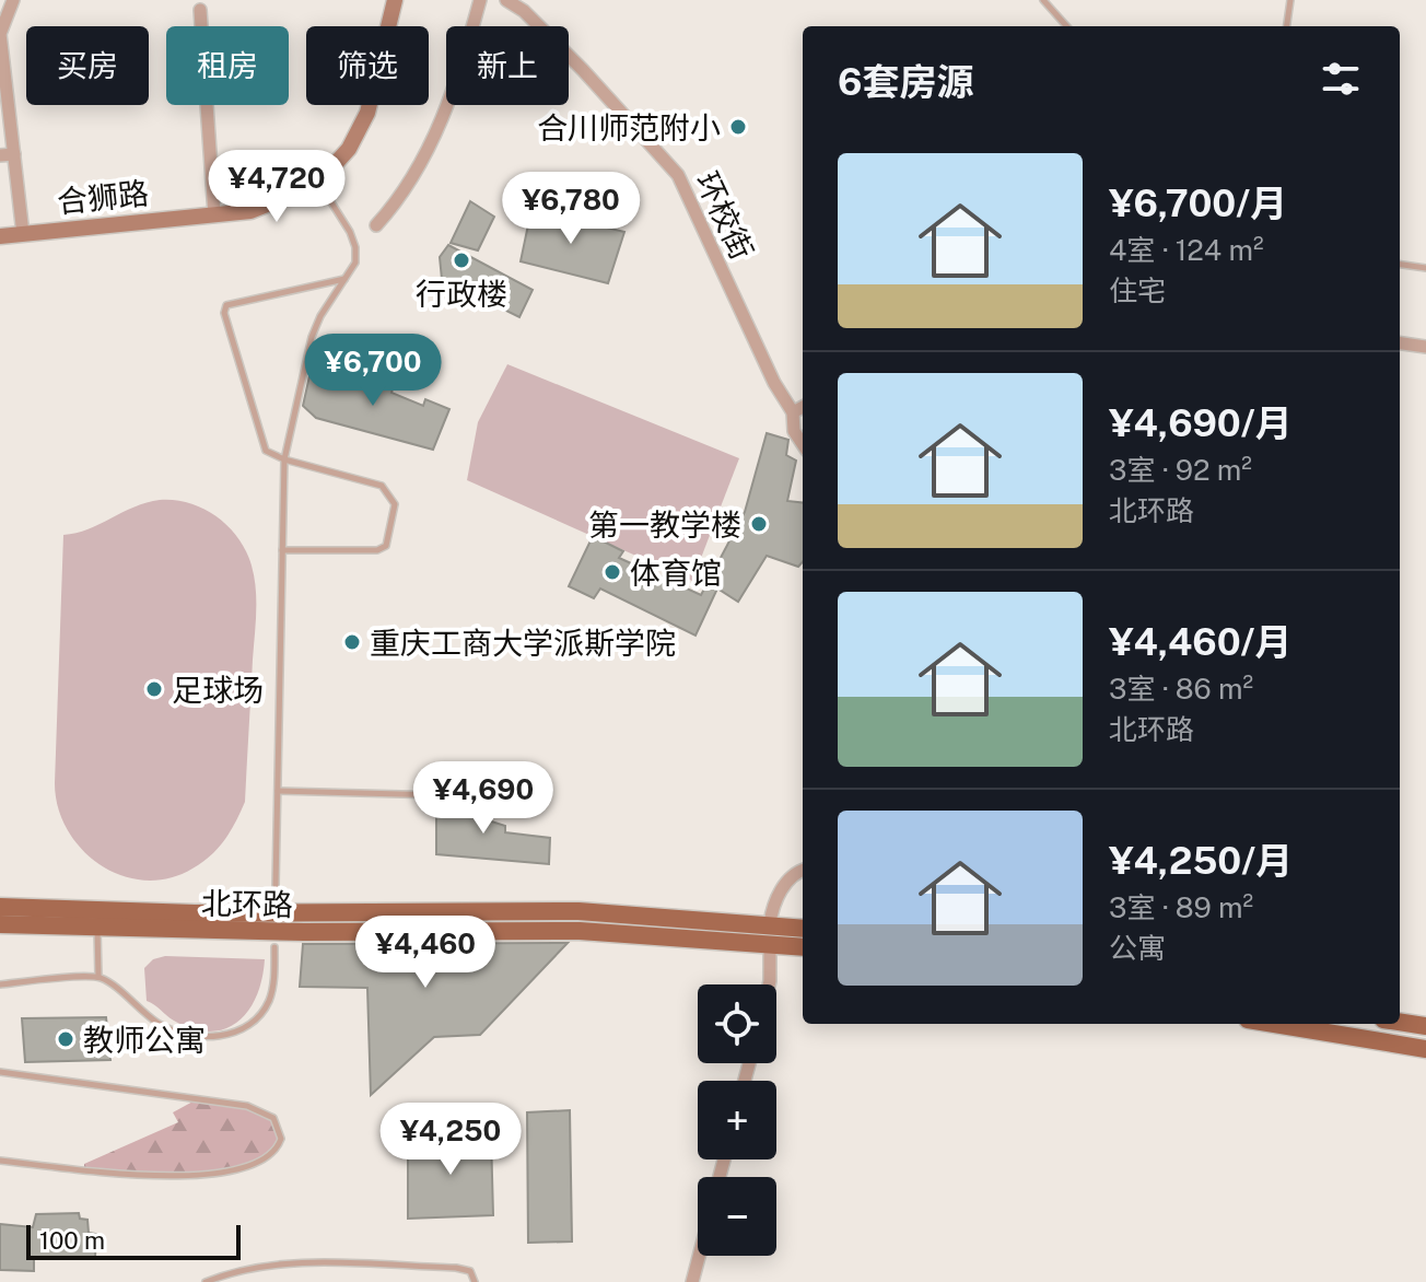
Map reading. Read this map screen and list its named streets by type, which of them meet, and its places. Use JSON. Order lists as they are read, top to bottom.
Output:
{
  "streets": {
    "main road": ["合狮路", "北环路"],
    "street": ["环校街"]
  },
  "places": [
    "合川师范附小",
    "行政楼",
    "第一教学楼",
    "体育馆",
    "重庆工商大学派斯学院",
    "足球场",
    "教师公寓"
  ],
  "scale_bar": "100 m",
  "page": {
    "chip": [
      "买房",
      "租房",
      "筛选",
      "新上"
    ],
    "heading": "6套房源",
    "list": [
      {
        "name": "¥6,700/月",
        "note": "4室 · 124 m² · 住宅"
      },
      {
        "name": "¥4,690/月",
        "note": "3室 · 92 m² · 北环路"
      },
      {
        "name": "¥4,460/月",
        "note": "3室 · 86 m² · 北环路"
      },
      {
        "name": "¥4,250/月",
        "note": "3室 · 89 m² · 公寓"
      }
    ],
    "price": [
      "¥4,720",
      "¥6,780",
      "¥6,700",
      "¥4,690",
      "¥4,460",
      "¥4,250"
    ],
    "map_buttons": ["+", "−"],
    "scale": "100 m"
  }
}
